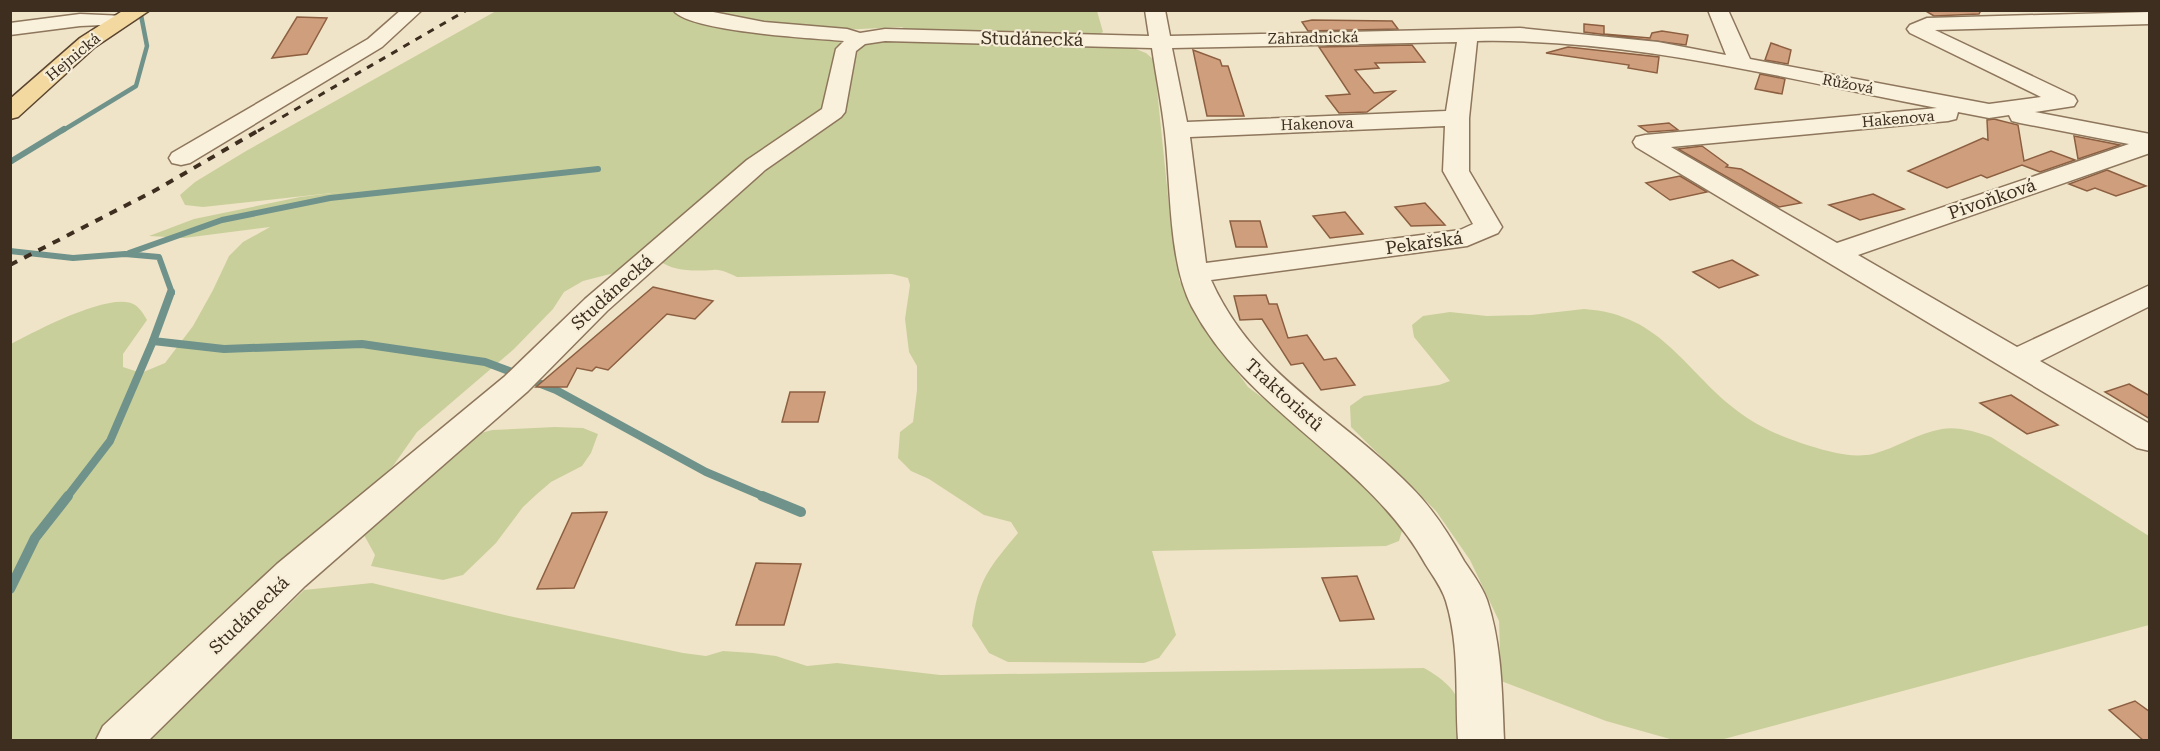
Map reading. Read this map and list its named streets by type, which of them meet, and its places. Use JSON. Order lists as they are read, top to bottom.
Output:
{
  "streets": {
    "main road": ["Hejnická"],
    "street": [
      "Zahradnická",
      "Studánecká",
      "Růžová",
      "Hakenova",
      "Pivoňková",
      "Pekařská",
      "Traktoristů"
    ]
  },
  "crossings": [
    ["Zahradnická", "Studánecká"],
    ["Zahradnická", "Růžová"],
    ["Zahradnická", "Pekařská"],
    ["Zahradnická", "Traktoristů"],
    ["Studánecká", "Traktoristů"],
    ["Růžová", "Hakenova"],
    ["Růžová", "Pekařská"],
    ["Hakenova", "Pivoňková"],
    ["Hakenova", "Pekařská"],
    ["Hakenova", "Traktoristů"],
    ["Pekařská", "Traktoristů"]
  ]
}
